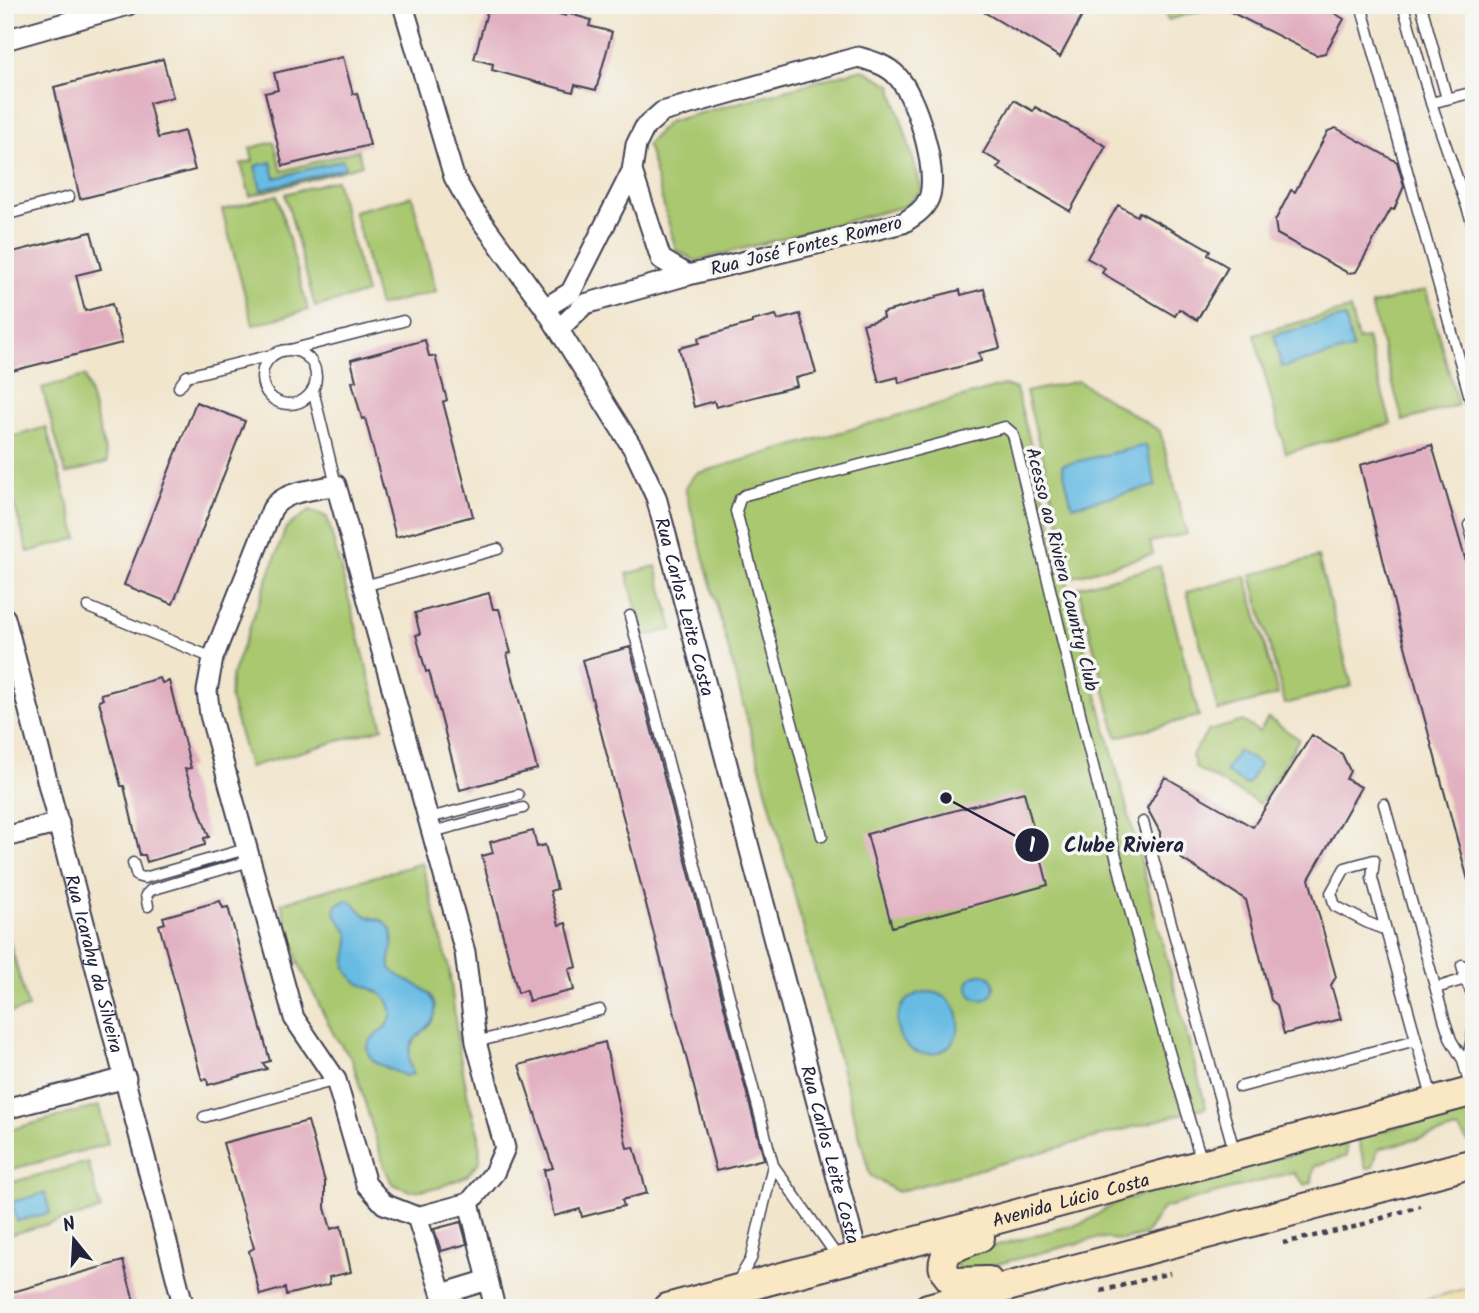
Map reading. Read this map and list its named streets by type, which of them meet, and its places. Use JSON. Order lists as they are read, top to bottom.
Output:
{
  "streets": {
    "main road": ["Avenida Lúcio Costa"],
    "street": ["Rua José Fontes Romero", "Rua Carlos Leite Costa", "Rua Icarahy da Silveira"],
    "lane": ["Acesso ao Riviera Country Club"]
  },
  "crossings": [
    ["Acesso ao Riviera Country Club", "Avenida Lúcio Costa"],
    ["Rua Carlos Leite Costa", "Avenida Lúcio Costa"]
  ],
  "places": ["Clube Riviera"],
  "north": "top"
}
